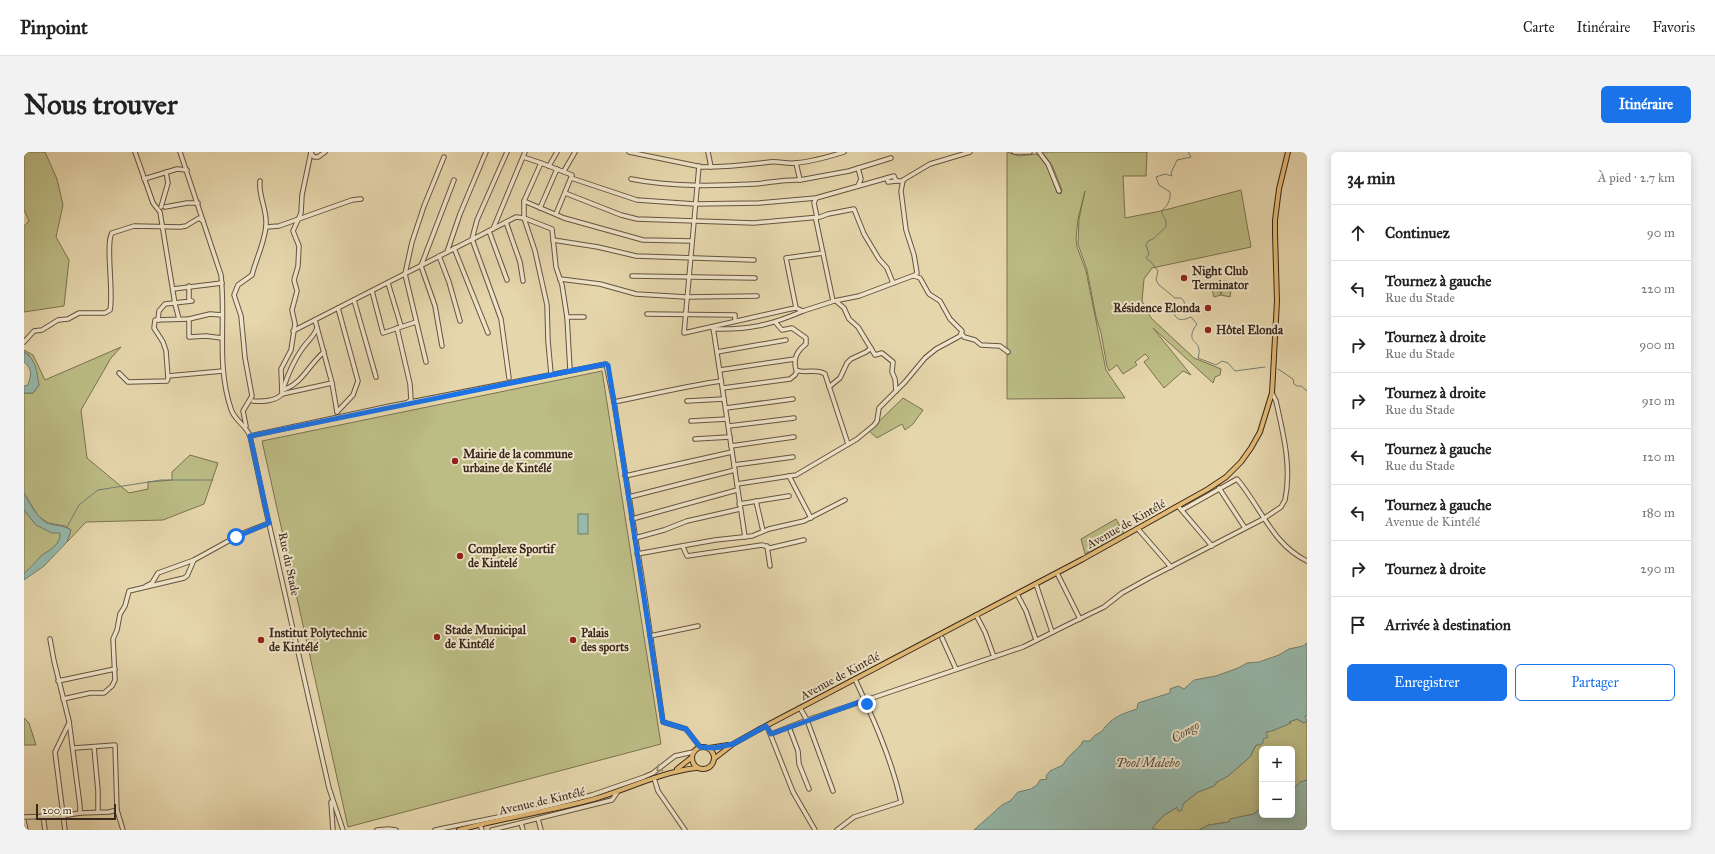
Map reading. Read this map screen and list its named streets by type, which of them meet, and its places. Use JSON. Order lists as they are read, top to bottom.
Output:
{
  "streets": {
    "main road": ["Avenue de Kintélé"],
    "street": ["Rue du Stade"]
  },
  "water": ["Congo", "Pool Malebo"],
  "places": [
    "Night Club Terminator",
    "Résidence Elonda",
    "Hôtel Elonda",
    "Mairie de la commune urbaine de Kintélé",
    "Complexe Sportif de Kintelé",
    "Stade Municipal de Kintélé",
    "Institut Polytechnic de Kintélé",
    "Palais des sports"
  ],
  "scale_bar": "200 m",
  "page": {
    "header": "Pinpoint",
    "nav": ["Carte", "Itinéraire", "Favoris"],
    "buttons": [
      "Itinéraire",
      ["Enregistrer", "Partager"]
    ],
    "title": "Nous trouver",
    "heading": ["34 min", "À pied · 2.7 km"],
    "list": [
      ["Continuez", "90 m"],
      ["Tournez à gauche", "Rue du Stade", "220 m"],
      ["Tournez à droite", "Rue du Stade", "900 m"],
      ["Tournez à droite", "Rue du Stade", "910 m"],
      ["Tournez à gauche", "Rue du Stade", "120 m"],
      ["Tournez à gauche", "Avenue de Kintélé", "180 m"],
      ["Tournez à droite", "290 m"],
      "Arrivée à destination"
    ],
    "map_buttons": ["+", "−"],
    "scale": "200 m"
  }
}
